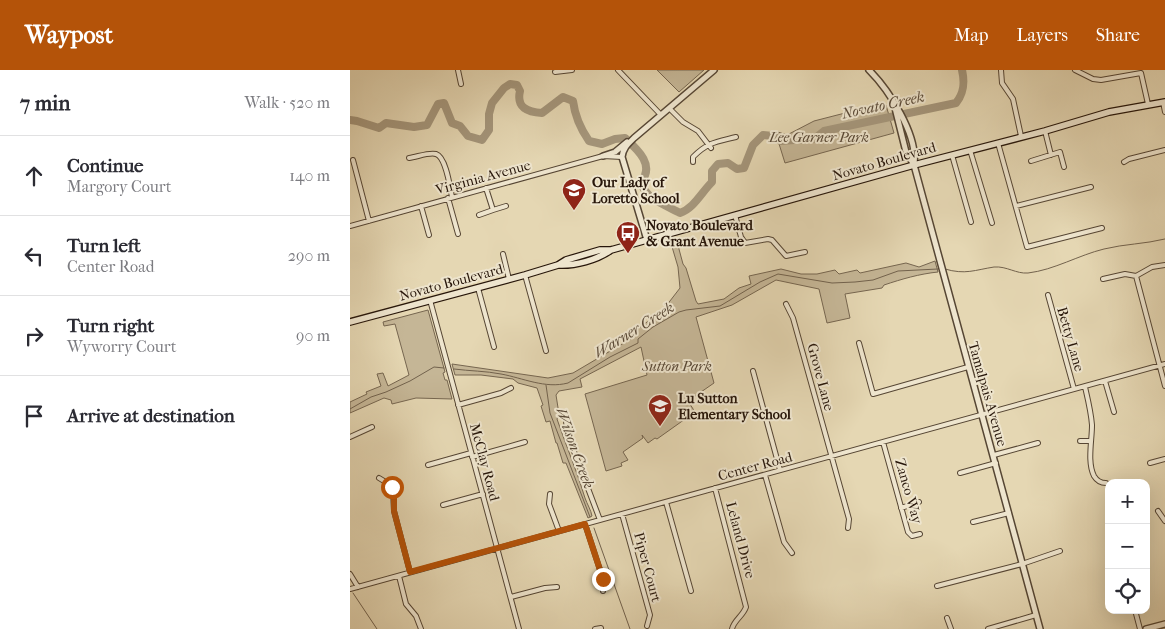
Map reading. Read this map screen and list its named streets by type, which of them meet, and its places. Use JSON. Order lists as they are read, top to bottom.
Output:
{
  "streets": {
    "main road": ["Novato Boulevard"],
    "street": [
      "Virginia Avenue",
      "Betty Lane",
      "Grove Lane",
      "Tamalpais Avenue",
      "McClay Road",
      "Center Road",
      "Zanco Way",
      "Leland Drive",
      "Piper Court"
    ]
  },
  "crossings": [
    ["Novato Boulevard", "Tamalpais Avenue"],
    ["Novato Boulevard", "McClay Road"],
    ["Betty Lane", "Center Road"],
    ["Grove Lane", "Center Road"],
    ["Tamalpais Avenue", "Center Road"],
    ["McClay Road", "Center Road"],
    ["Center Road", "Zanco Way"],
    ["Center Road", "Leland Drive"],
    ["Center Road", "Piper Court"]
  ],
  "water": ["Novato Creek", "Warner Creek", "Wilson Creek"],
  "parks": ["Lee Garner Park", "Sutton Park"],
  "places": {
    "school or university": ["Our Lady of Loretto School", "Lu Sutton Elementary School"],
    "bus stop": ["Novato Boulevard & Grant Avenue"]
  },
  "page": {
    "header": "Waypost",
    "nav": ["Map", "Layers", "Share"],
    "heading": ["7 min", "Walk · 520 m"],
    "list": [
      ["Continue", "Margory Court", "140 m"],
      ["Turn left", "Center Road", "290 m"],
      ["Turn right", "Wyworry Court", "90 m"],
      "Arrive at destination"
    ],
    "map_buttons": ["+", "−"]
  }
}
